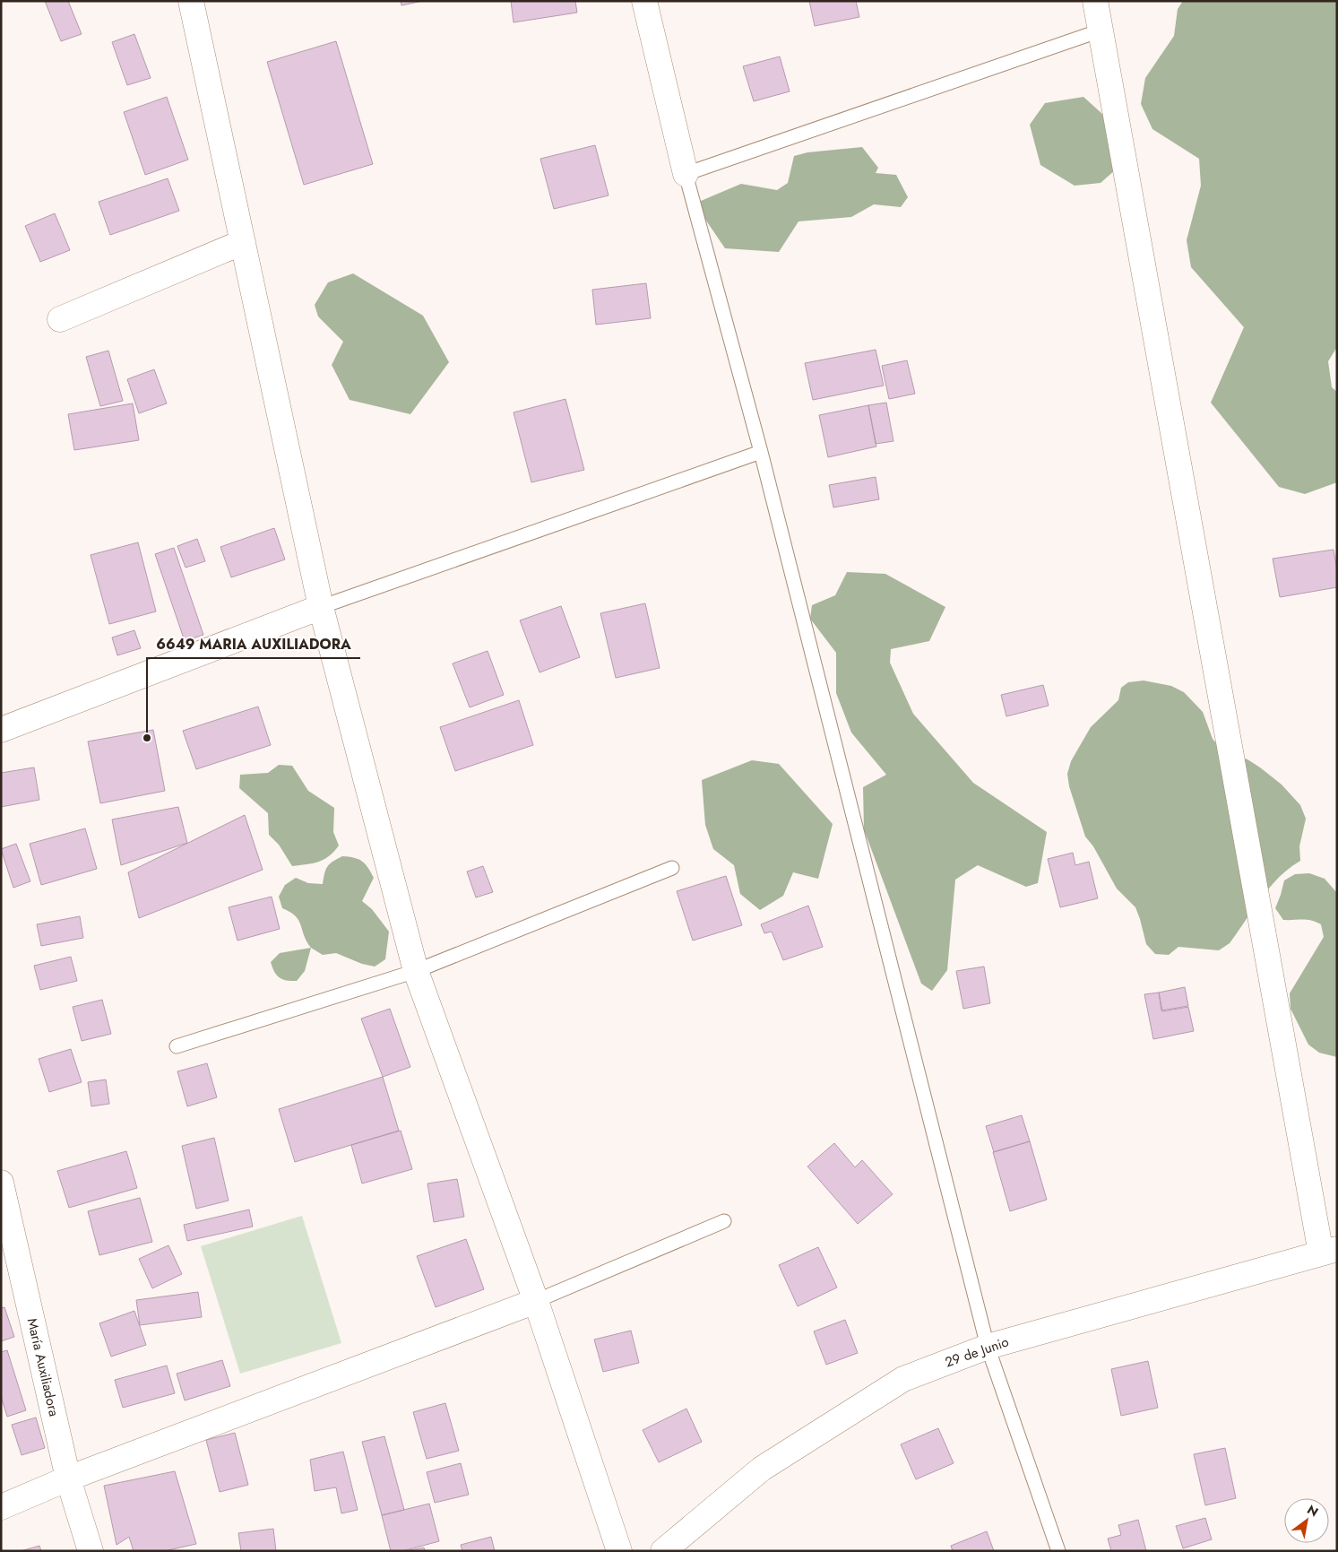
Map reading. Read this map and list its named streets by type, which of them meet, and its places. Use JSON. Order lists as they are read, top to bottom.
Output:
{
  "streets": {
    "street": ["29 de Junio", "María Auxiliadora"]
  },
  "places": ["6649 MARIA AUXILIADORA"],
  "north": "top right"
}
